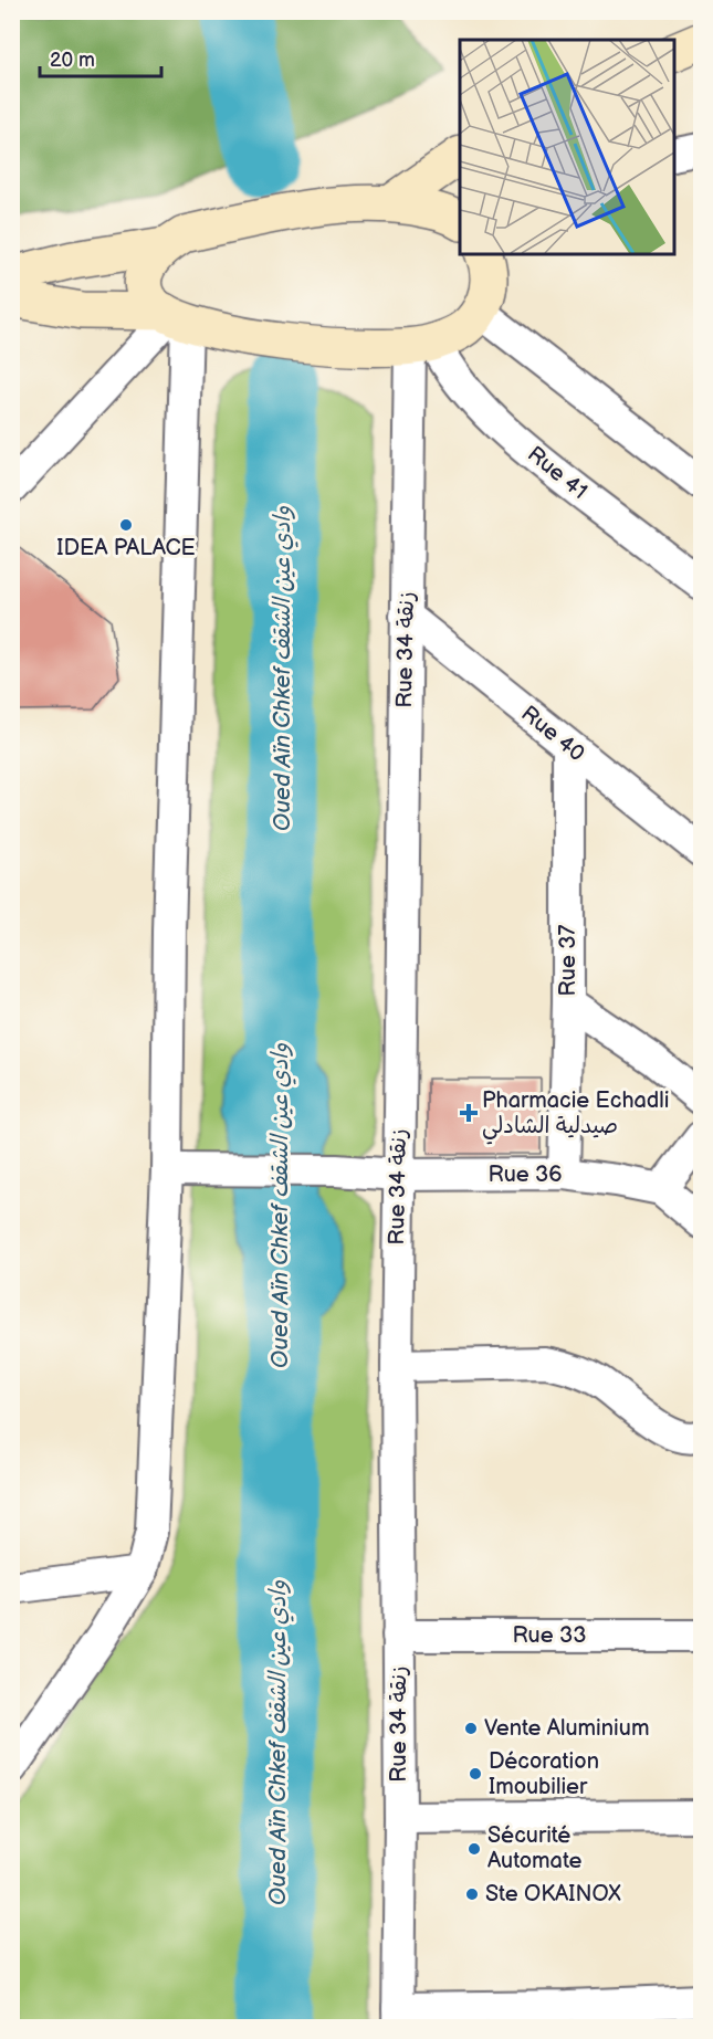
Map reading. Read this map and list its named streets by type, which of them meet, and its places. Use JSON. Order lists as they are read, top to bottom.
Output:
{
  "streets": {
    "street": [
      "Rue 41",
      "Rue 34 زنقة",
      "Rue 40",
      "Rue 37",
      "Rue 36",
      "Rue 33"
    ]
  },
  "crossings": [
    ["Rue 41", "Rue 34 زنقة"],
    ["Rue 34 زنقة", "Rue 40"],
    ["Rue 34 زنقة", "Rue 36"],
    ["Rue 34 زنقة", "Rue 33"],
    ["Rue 40", "Rue 37"],
    ["Rue 37", "Rue 36"]
  ],
  "water": ["Oued Aïn Chkef وادي عين الشقف"],
  "places": {
    "other": [
      "IDEA PALACE",
      "Vente Aluminium",
      "Décoration Imoubilier",
      "Sécurité Automate",
      "Ste OKAINOX"
    ],
    "health": ["Pharmacie Echadli صيدلية الشادلي"]
  },
  "scale_bar": "20 m"
}
